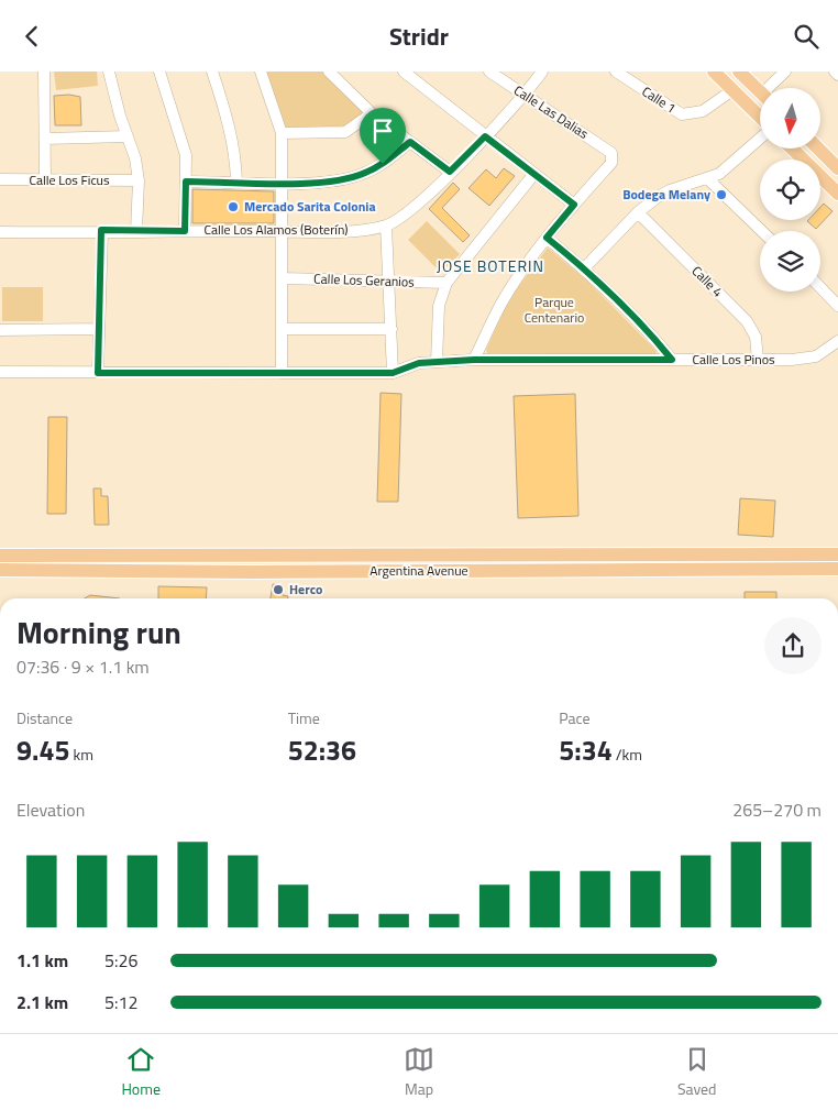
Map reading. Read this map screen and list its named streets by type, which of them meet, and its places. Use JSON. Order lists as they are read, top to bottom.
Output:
{
  "streets": {
    "main road": ["Argentina Avenue"],
    "street": [
      "Calle 1",
      "Calle Las Dalias",
      "Calle Los Ficus",
      "Calle Los Alamos (Boterín)",
      "Calle Los Geranios",
      "Calle 4",
      "Calle Los Pinos"
    ]
  },
  "crossings": [
    ["Calle 4", "Calle Los Pinos"]
  ],
  "districts": ["JOSE BOTERIN"],
  "parks": ["Parque Centenario"],
  "places": ["Bodega Melany", "Mercado Sarita Colonia", "Herco"],
  "north": "bottom",
  "page": {
    "header": "Stridr",
    "heading": ["Morning run", "07:36 · 9 × 1.1 km"],
    "stats": [
      ["Distance", "9.45 km"],
      ["Time", "52:36"],
      ["Pace", "5:34 /km"]
    ],
    "chart": ["Elevation", "265–270 m"],
    "list": [
      {
        "name": "1.1 km",
        "note": "5:26"
      },
      {
        "name": "2.1 km",
        "note": "5:12"
      }
    ],
    "tabs": ["Home", "Map", "Saved"]
  }
}
